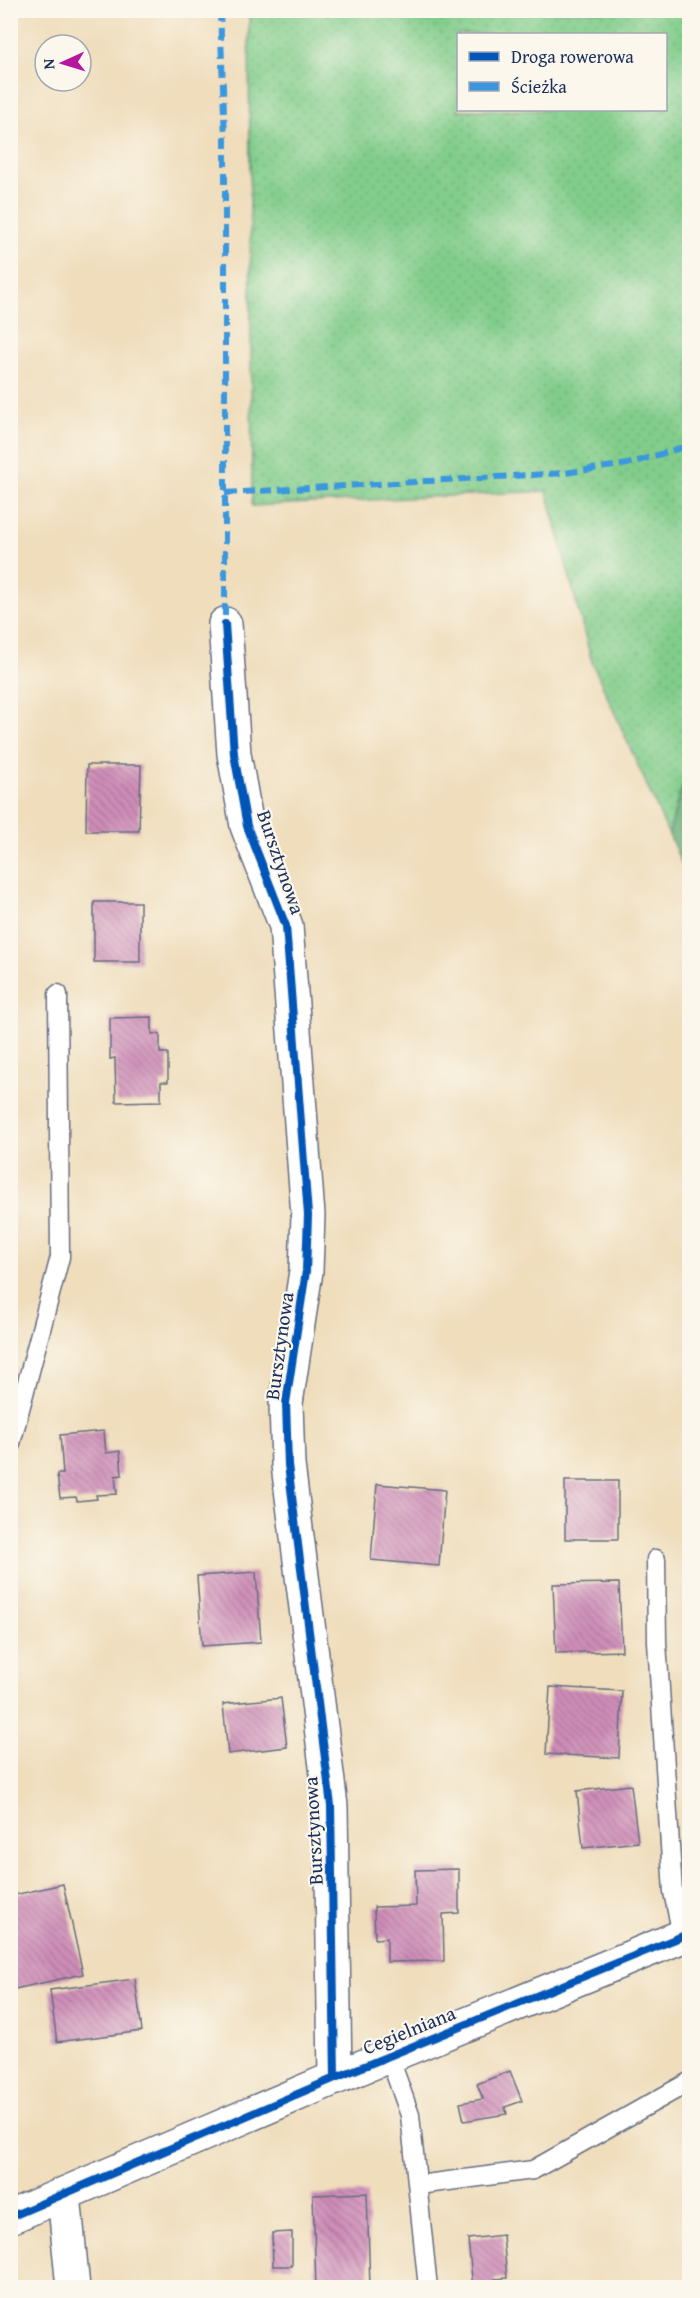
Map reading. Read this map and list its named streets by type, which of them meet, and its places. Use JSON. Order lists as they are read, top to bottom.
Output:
{
  "streets": {
    "street": ["Bursztynowa", "Cegielniana"]
  },
  "crossings": [
    ["Bursztynowa", "Cegielniana"]
  ],
  "legend": ["Droga rowerowa", "Ścieżka"],
  "north": "left"
}
